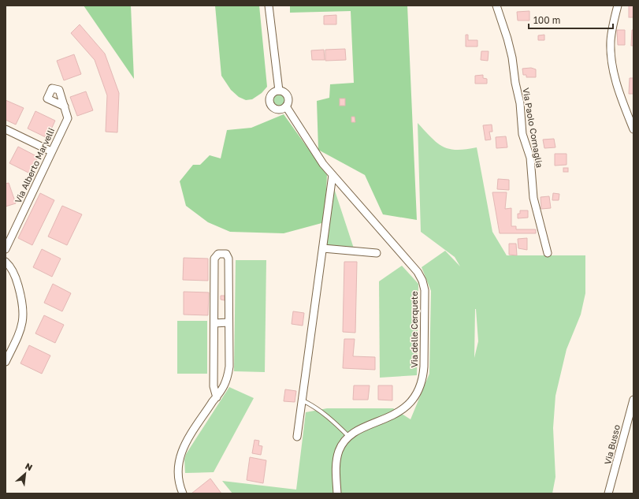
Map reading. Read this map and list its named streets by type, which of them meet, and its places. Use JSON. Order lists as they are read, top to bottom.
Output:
{
  "streets": {
    "street": [
      "Via Paolo Cornaglia",
      "Via Alberto Marvelli",
      "Via delle Cerquete",
      "Via Busso"
    ]
  },
  "scale_bar": "100 m",
  "north": "top right"
}
